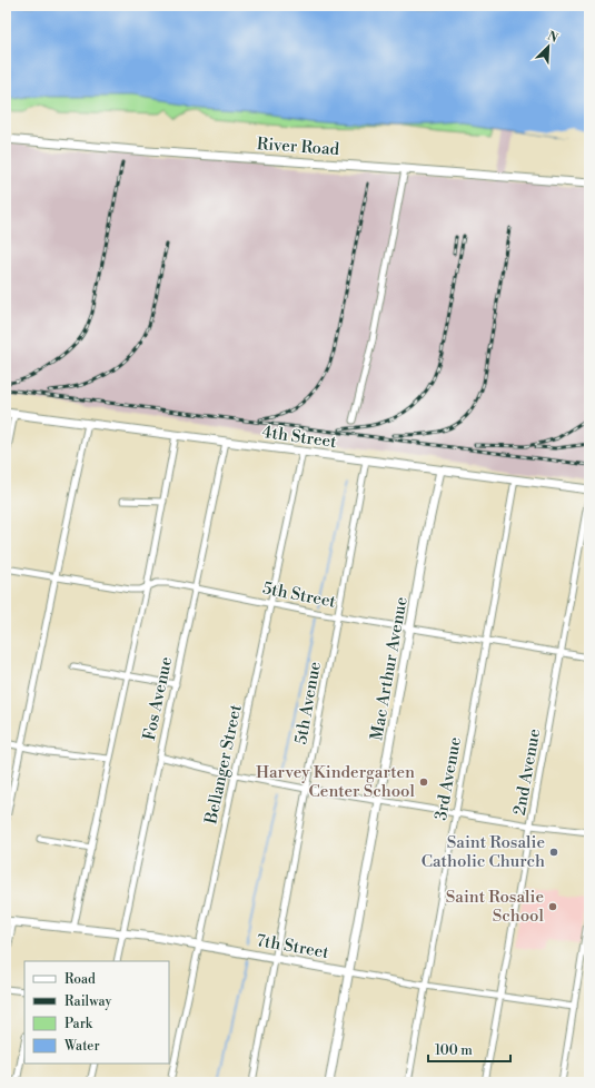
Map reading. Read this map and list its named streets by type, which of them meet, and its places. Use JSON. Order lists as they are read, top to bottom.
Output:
{
  "streets": {
    "main road": [
      "River Road",
      "4th Street",
      "Mac Arthur Avenue",
      "7th Street"
    ],
    "street": [
      "5th Street",
      "Fos Avenue",
      "5th Avenue",
      "Bellanger Street",
      "2nd Avenue",
      "3rd Avenue"
    ]
  },
  "crossings": [
    ["4th Street", "Mac Arthur Avenue"],
    ["4th Street", "Fos Avenue"],
    ["4th Street", "5th Avenue"],
    ["4th Street", "Bellanger Street"],
    ["4th Street", "2nd Avenue"],
    ["4th Street", "3rd Avenue"],
    ["5th Street", "Mac Arthur Avenue"],
    ["5th Street", "Fos Avenue"],
    ["5th Street", "5th Avenue"],
    ["5th Street", "Bellanger Street"],
    ["5th Street", "2nd Avenue"],
    ["5th Street", "3rd Avenue"],
    ["Mac Arthur Avenue", "7th Street"],
    ["Fos Avenue", "7th Street"],
    ["5th Avenue", "7th Street"],
    ["Bellanger Street", "7th Street"],
    ["2nd Avenue", "7th Street"],
    ["3rd Avenue", "7th Street"]
  ],
  "places": ["Harvey Kindergarten Center School", "Saint Rosalie Catholic Church", "Saint Rosalie School"],
  "legend": [
    "Road",
    "Railway",
    "Park",
    "Water"
  ],
  "scale_bar": "100 m",
  "north": "top right"
}
